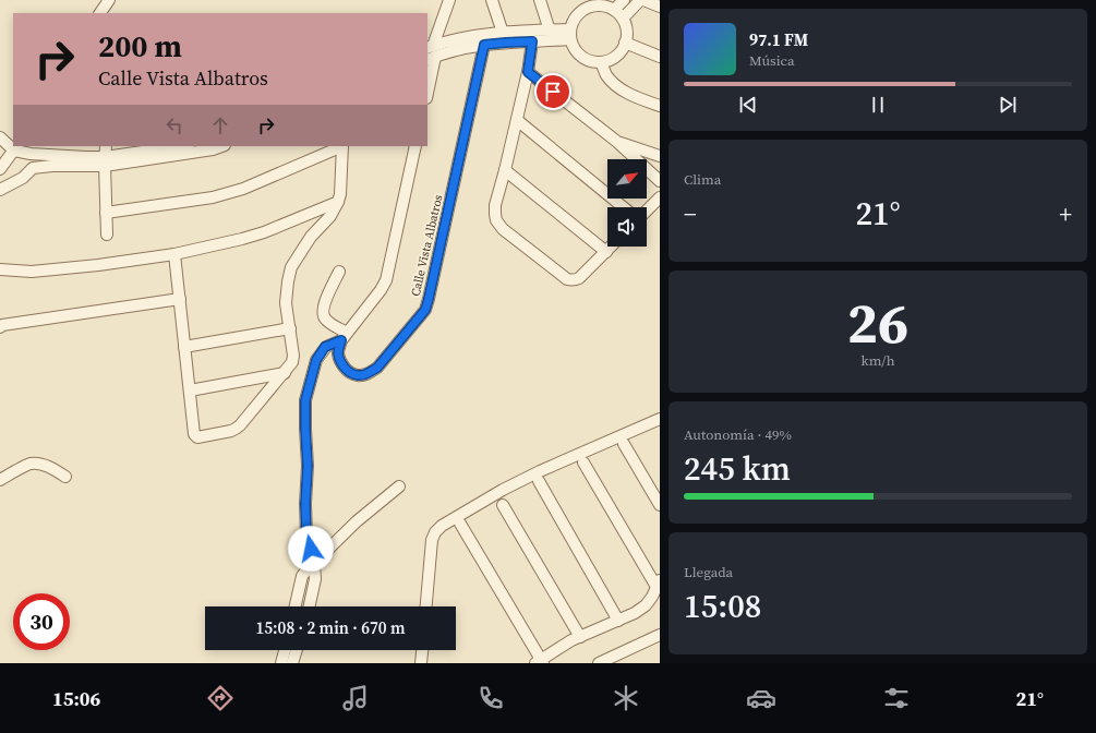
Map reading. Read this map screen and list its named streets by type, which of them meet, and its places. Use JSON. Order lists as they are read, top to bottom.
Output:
{
  "streets": {
    "street": ["Calle Vista Albatros"]
  },
  "north": "top right",
  "page": {
    "turn": ["200 m", "Calle Vista Albatros"],
    "song": ["97.1 FM", "Música"],
    "tile": [
      "Clima",
      ["26", "km/h"],
      ["Autonomía · 49%", "245 km"],
      ["Llegada", "15:08"]
    ],
    "heat": ["−", "21°", "+"],
    "limit": "30",
    "trip": "15:08 · 2 min · 670 m",
    "tabs": ["15:06", "21°"]
  }
}
